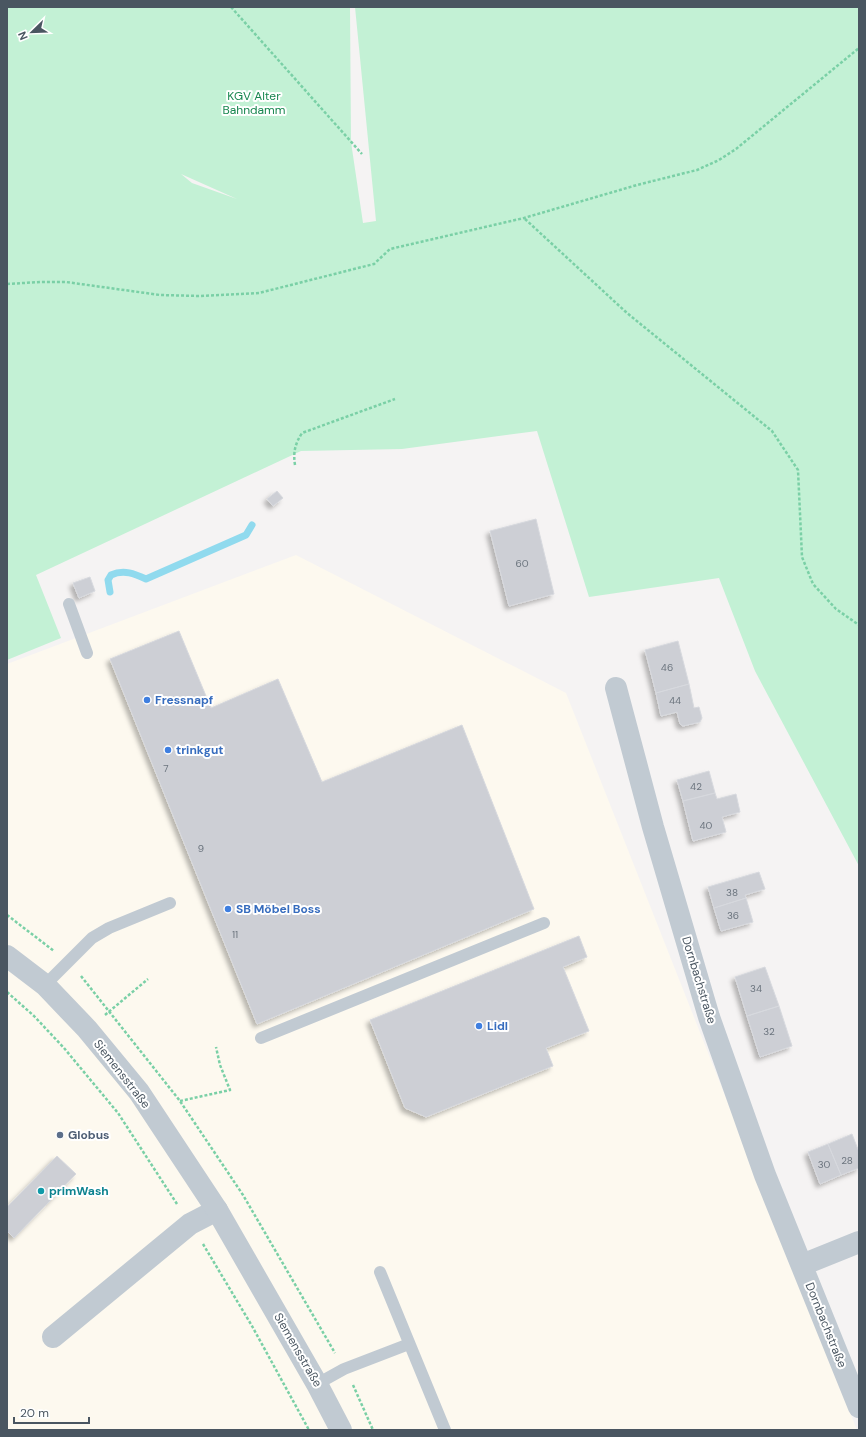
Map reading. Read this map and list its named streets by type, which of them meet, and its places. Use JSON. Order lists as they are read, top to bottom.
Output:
{
  "streets": {
    "street": ["Dornbachstraße", "Siemensstraße"]
  },
  "parks": ["KGV Alter Bahndamm"],
  "places": [
    "Fressnapf",
    "trinkgut",
    "SB Möbel Boss",
    "Lidl",
    "Globus",
    "primWash"
  ],
  "house_numbers": [
    "60",
    "46",
    "44",
    "7",
    "42",
    "40",
    "9",
    "38",
    "36",
    "11",
    "34",
    "32",
    "28",
    "30"
  ],
  "scale_bar": "20 m",
  "north": "bottom left"
}
